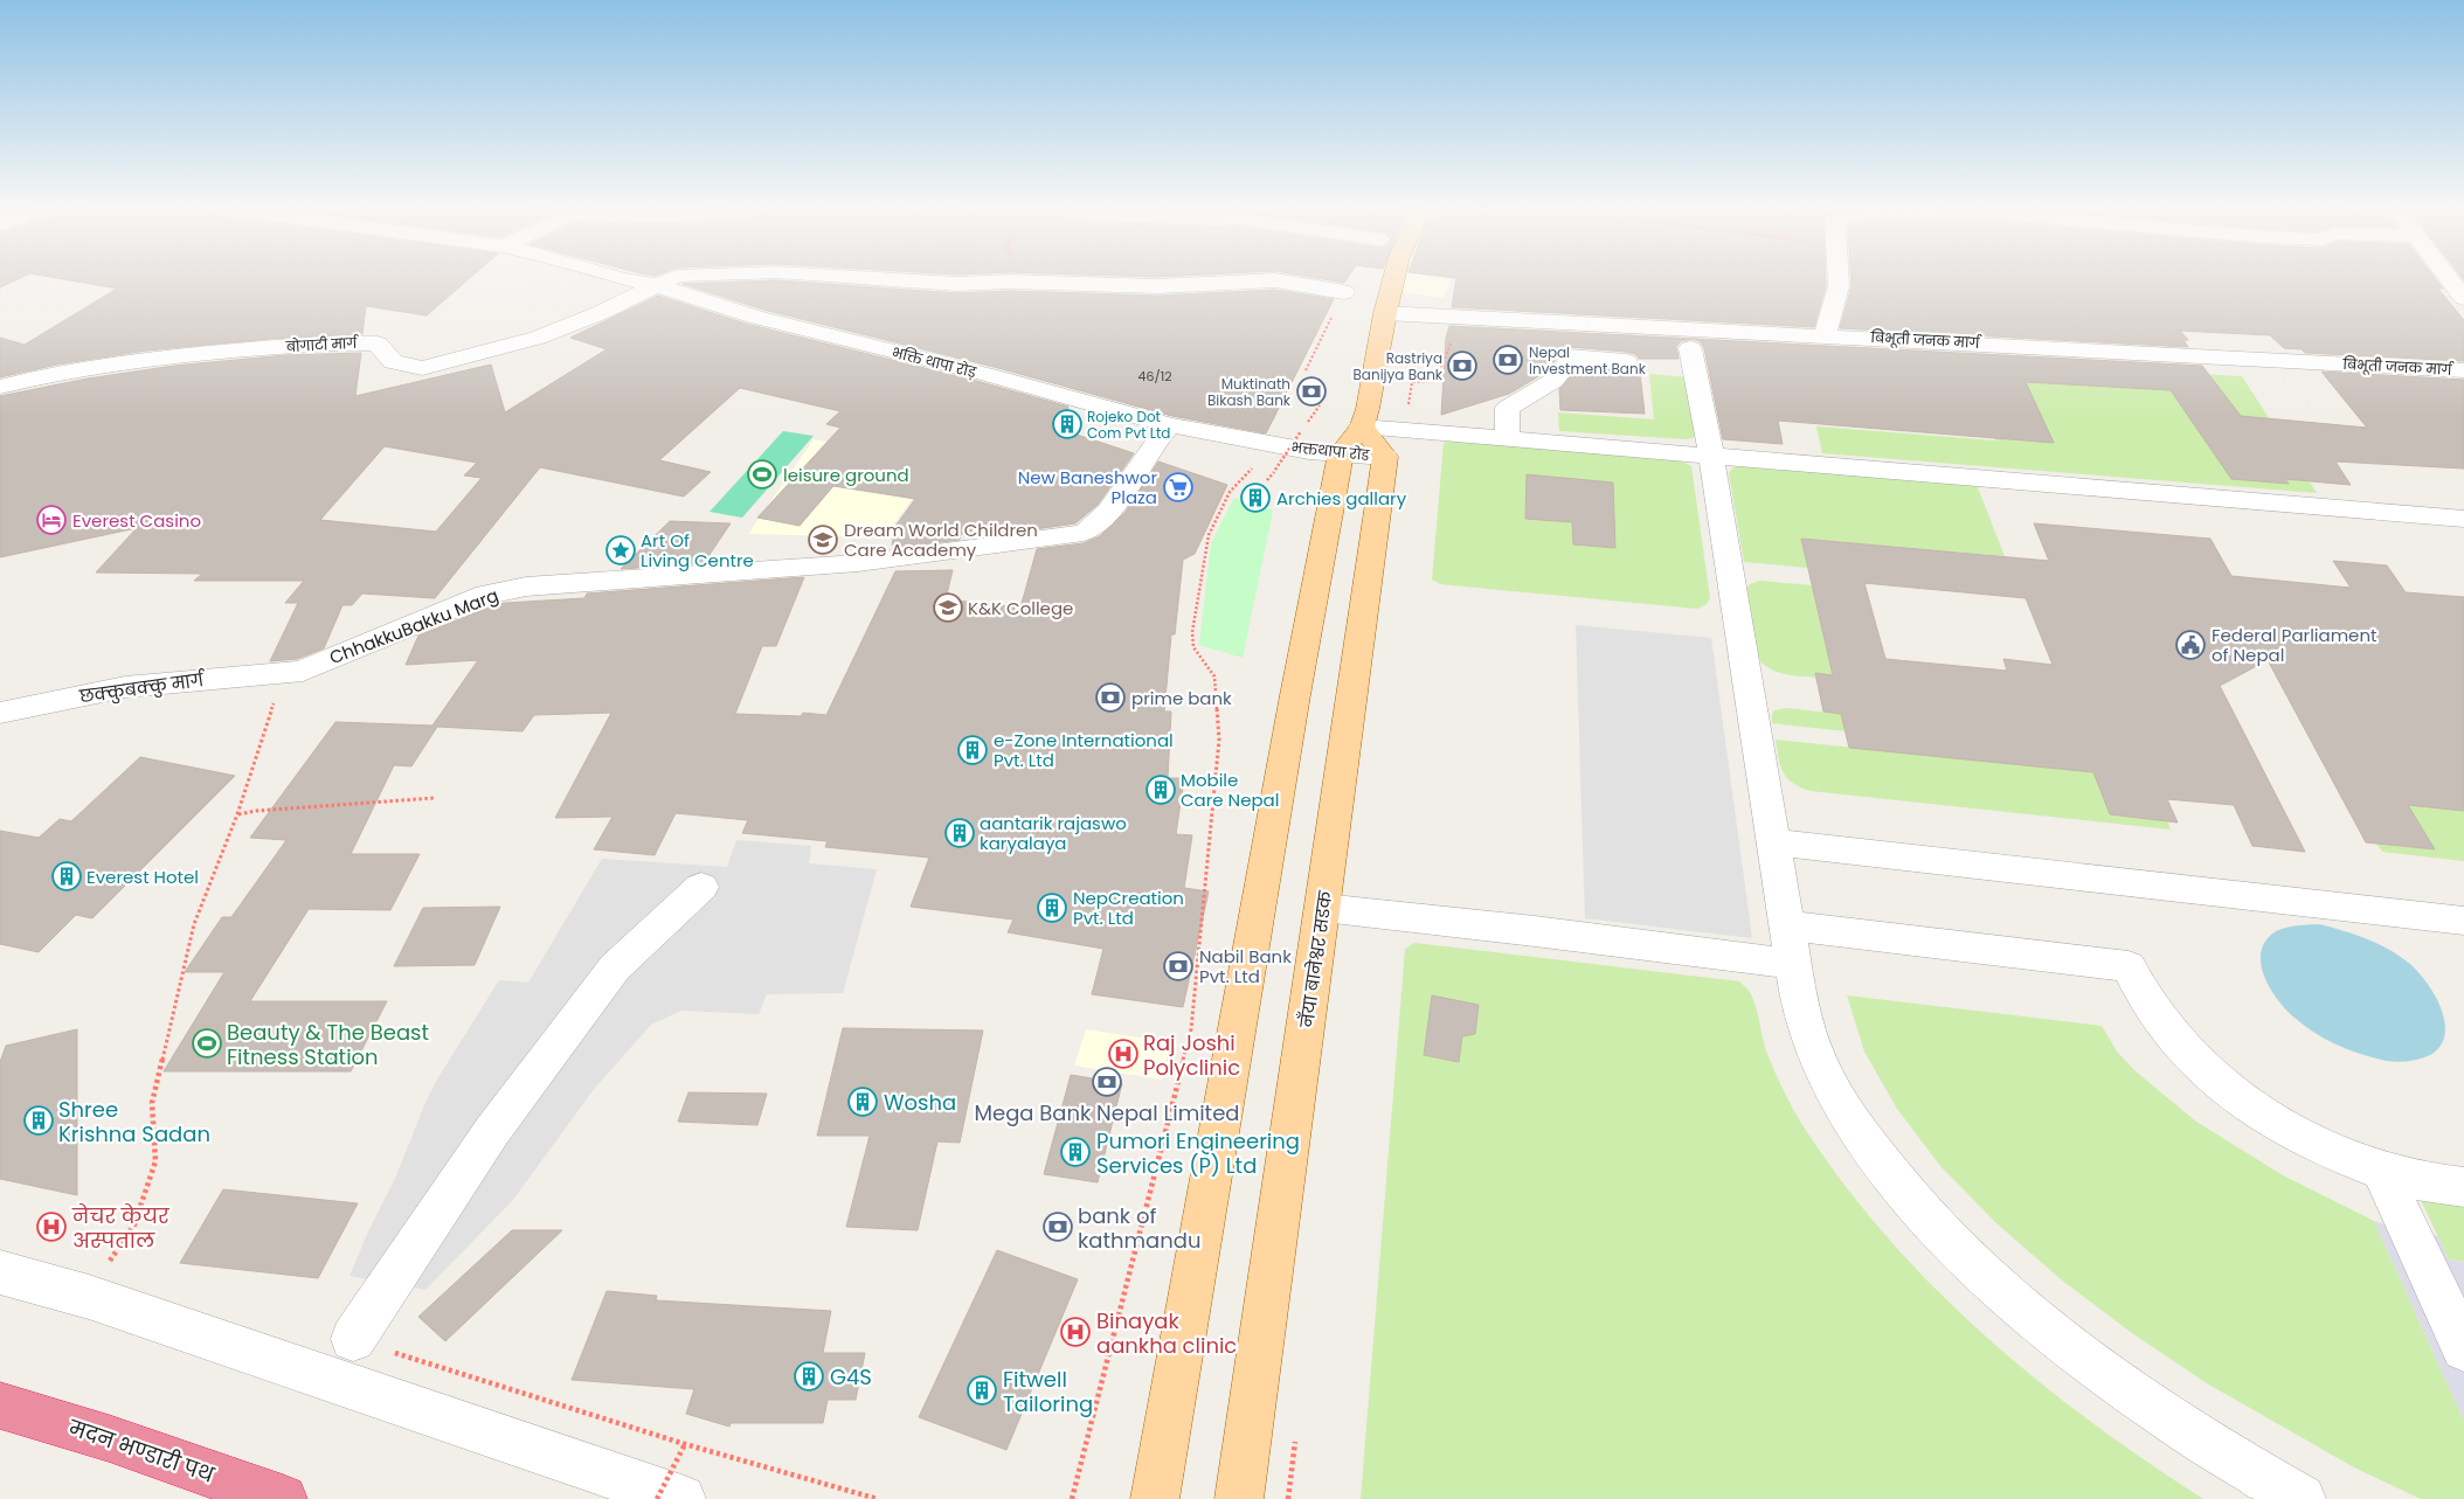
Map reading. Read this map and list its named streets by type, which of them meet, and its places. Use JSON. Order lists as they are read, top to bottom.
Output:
{
  "streets": {
    "highway": ["मदन भण्डारी पथ"],
    "main road": ["नँया बानेश्वर सडक"],
    "street": [
      "बिभूती जनक मार्ग",
      "बोगाटी मार्ग",
      "भक्ति थापा रोड़",
      "भक्तथापा रोड",
      "ChhakkuBakku Marg",
      "छक्कुबक्कु मार्ग"
    ]
  },
  "crossings": [
    ["बोगाटी मार्ग", "भक्ति थापा रोड़"],
    ["भक्ति थापा रोड़", "भक्तथापा रोड"],
    ["भक्ति थापा रोड़", "ChhakkuBakku Marg"],
    ["भक्तथापा रोड", "नँया बानेश्वर सडक"],
    ["ChhakkuBakku Marg", "छक्कुबक्कु मार्ग"]
  ],
  "places": {
    "bank": [
      "Nepal Investment Bank",
      "Rastriya Banijya Bank",
      "Muktinath Bikash Bank",
      "prime bank",
      "Nabil Bank Pvt. Ltd",
      "Mega Bank Nepal Limited",
      "bank of kathmandu"
    ],
    "building": [
      "Rojeko Dot Com Pvt Ltd",
      "Archies gallary",
      "e-Zone International Pvt. Ltd",
      "Mobile Care Nepal",
      "aantarik rajaswo karyalaya",
      "Everest Hotel",
      "NepCreation Pvt. Ltd",
      "Wosha",
      "Shree Krishna Sadan",
      "Pumori Engineering Services (P) Ltd",
      "G4S",
      "Fitwell Tailoring"
    ],
    "sports": ["leisure ground", "Beauty & The Beast Fitness Station"],
    "supermarket": ["New Baneshwor Plaza"],
    "hotel": ["Everest Casino"],
    "school or university": ["Dream World Children Care Academy", "K&K College"],
    "place": ["Art Of Living Centre"],
    "public building": ["Federal Parliament of Nepal"],
    "hospital": ["Raj Joshi Polyclinic", "नेचर केयर अस्पताल", "Binayak aankha clinic"]
  },
  "house_numbers": ["46/12"]
}
